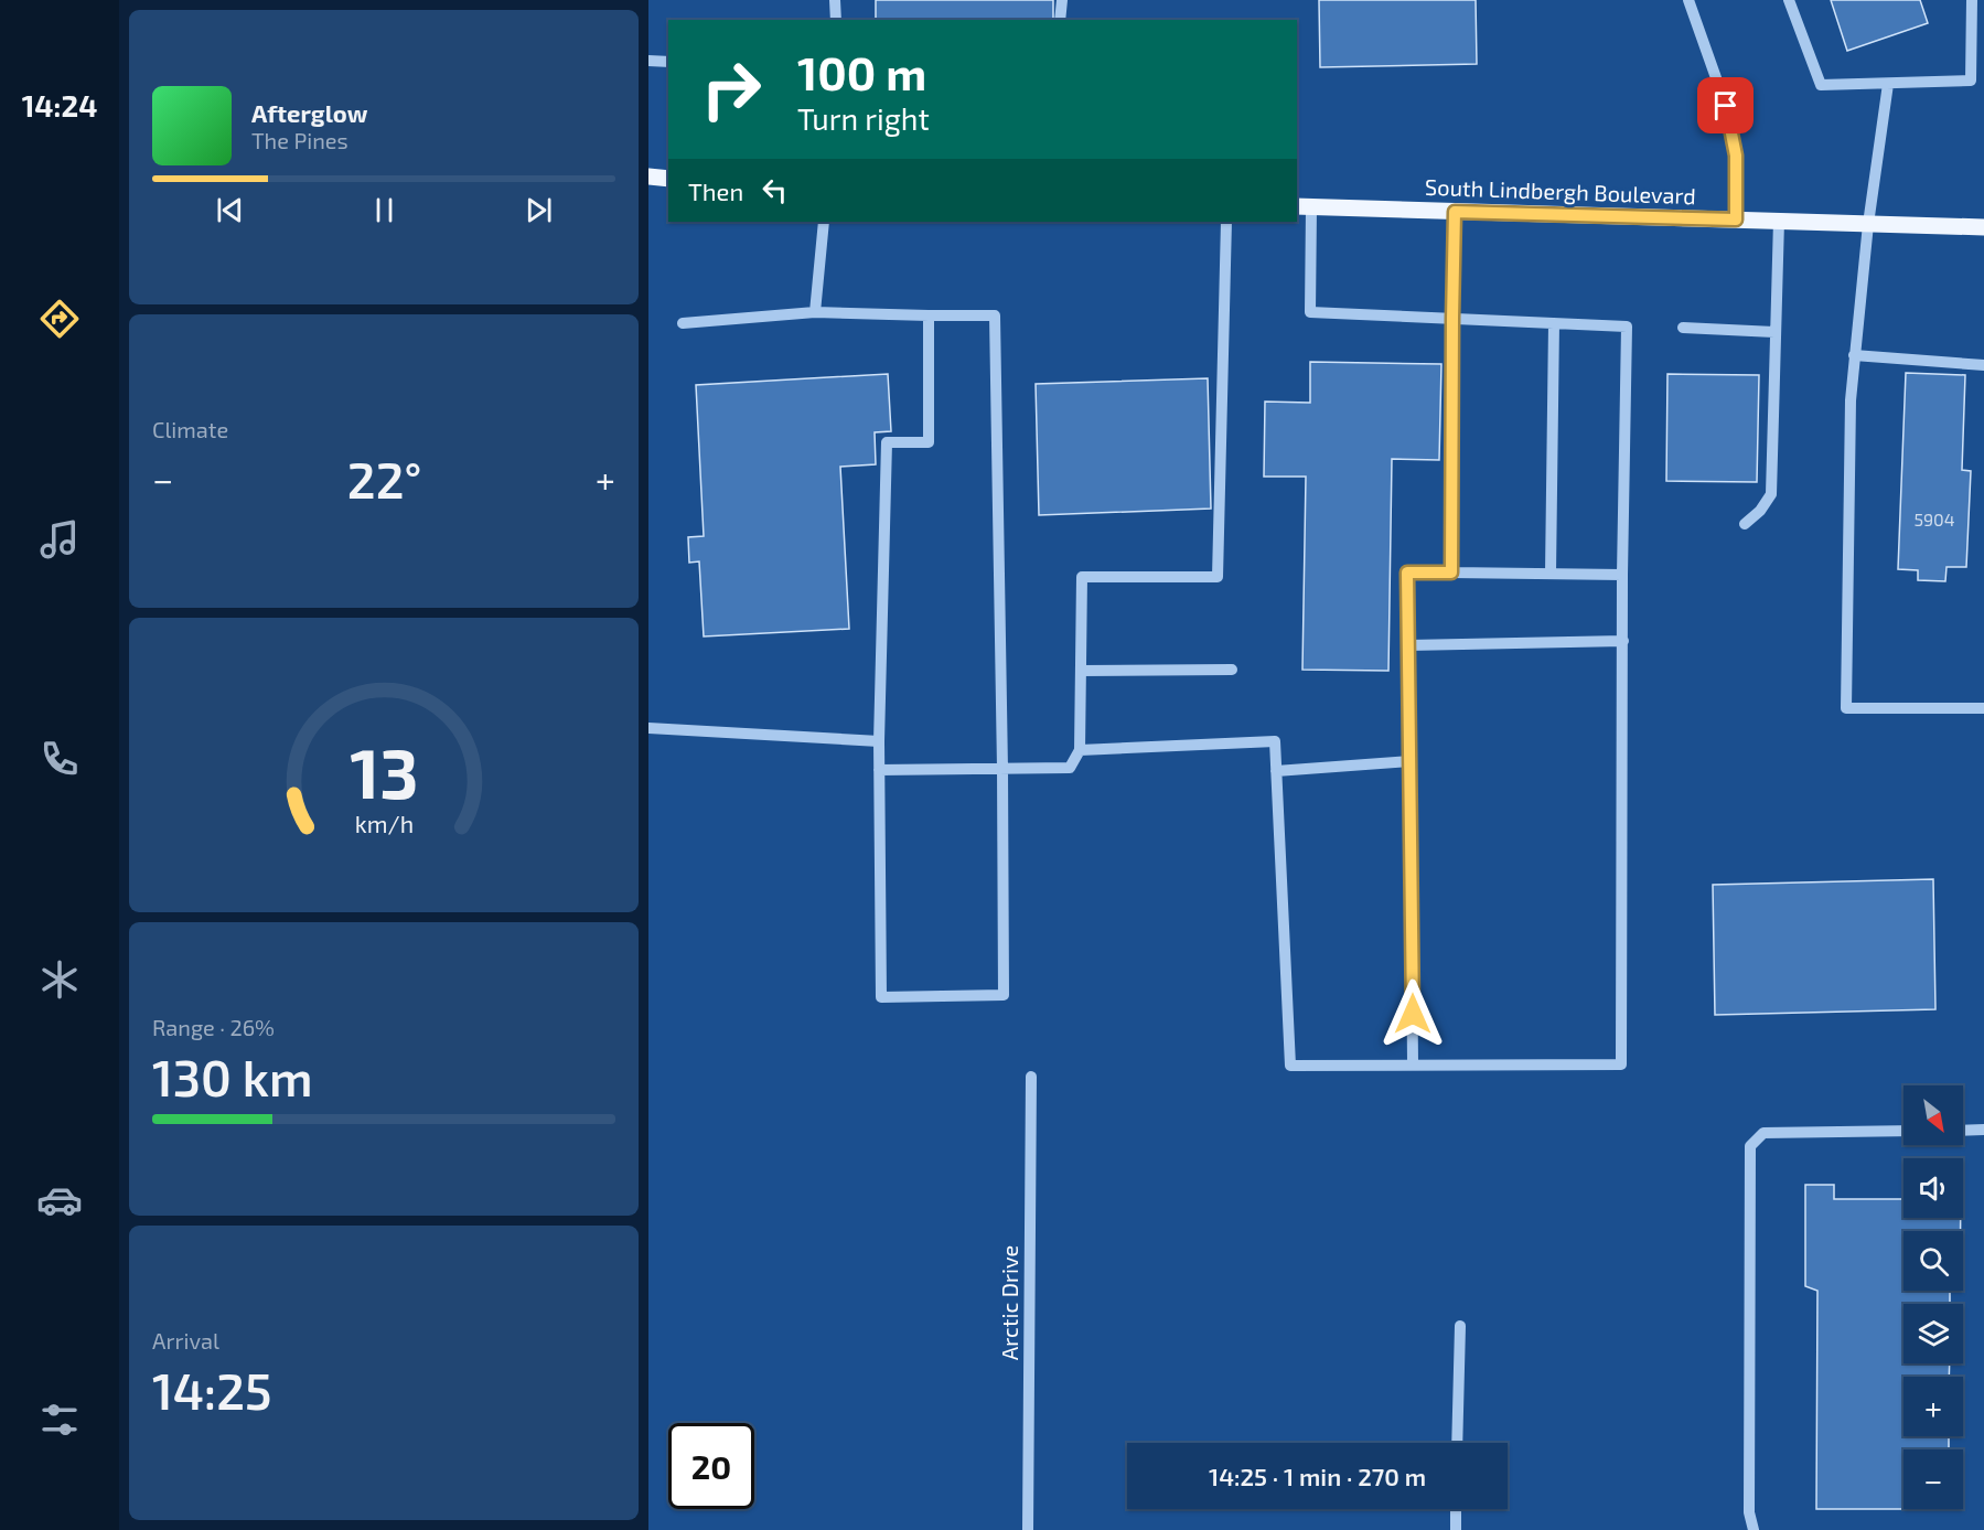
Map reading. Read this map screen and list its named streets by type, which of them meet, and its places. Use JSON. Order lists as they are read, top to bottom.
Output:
{
  "streets": {
    "main road": ["South Lindbergh Boulevard"],
    "street": ["Arctic Drive"]
  },
  "house_numbers": ["5904"],
  "north": "bottom right",
  "page": {
    "tabs": "14:24",
    "turn": ["100 m", "Turn right"],
    "song": ["Afterglow", "The Pines"],
    "then": "Then",
    "tile": [
      "Climate",
      ["Range · 26%", "130 km"],
      ["Arrival", "14:25"]
    ],
    "heat": ["−", "22°", "+"],
    "map_buttons": ["+", "−"],
    "limit": "20",
    "trip": "14:25 · 1 min · 270 m",
    "gauge": ["13", "km/h"]
  }
}
